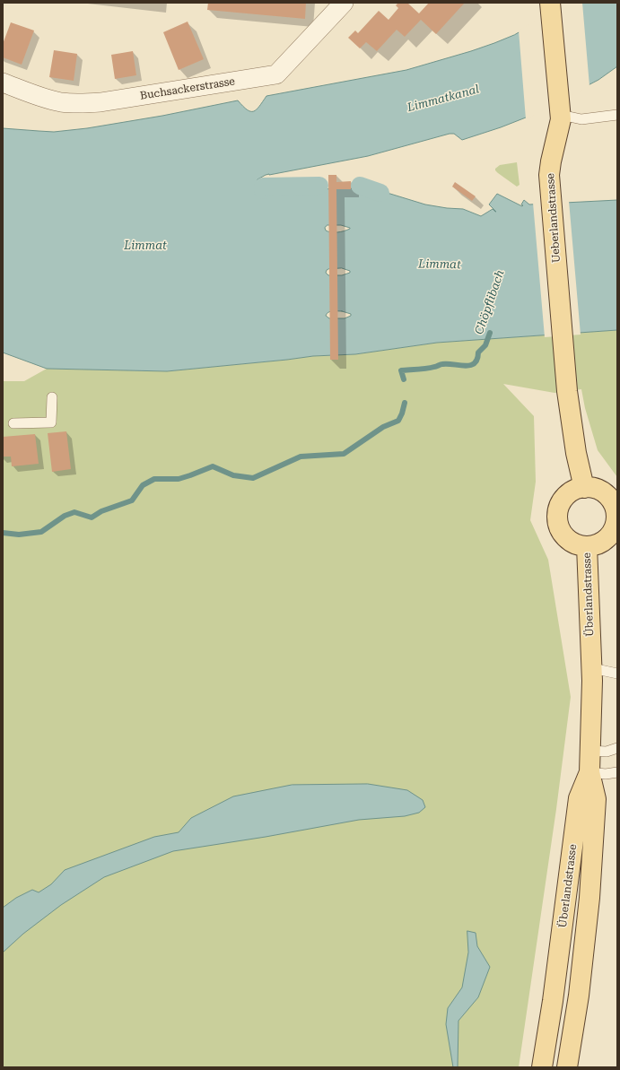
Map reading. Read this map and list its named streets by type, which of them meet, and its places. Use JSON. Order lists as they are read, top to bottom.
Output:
{
  "streets": {
    "main road": ["Ueberlandstrasse", "Überlandstrasse"],
    "street": ["Buchsackerstrasse"]
  },
  "crossings": [
    ["Ueberlandstrasse", "Überlandstrasse"]
  ],
  "water": ["Limmatkanal", "Limmat", "Chöpflibach"]
}
